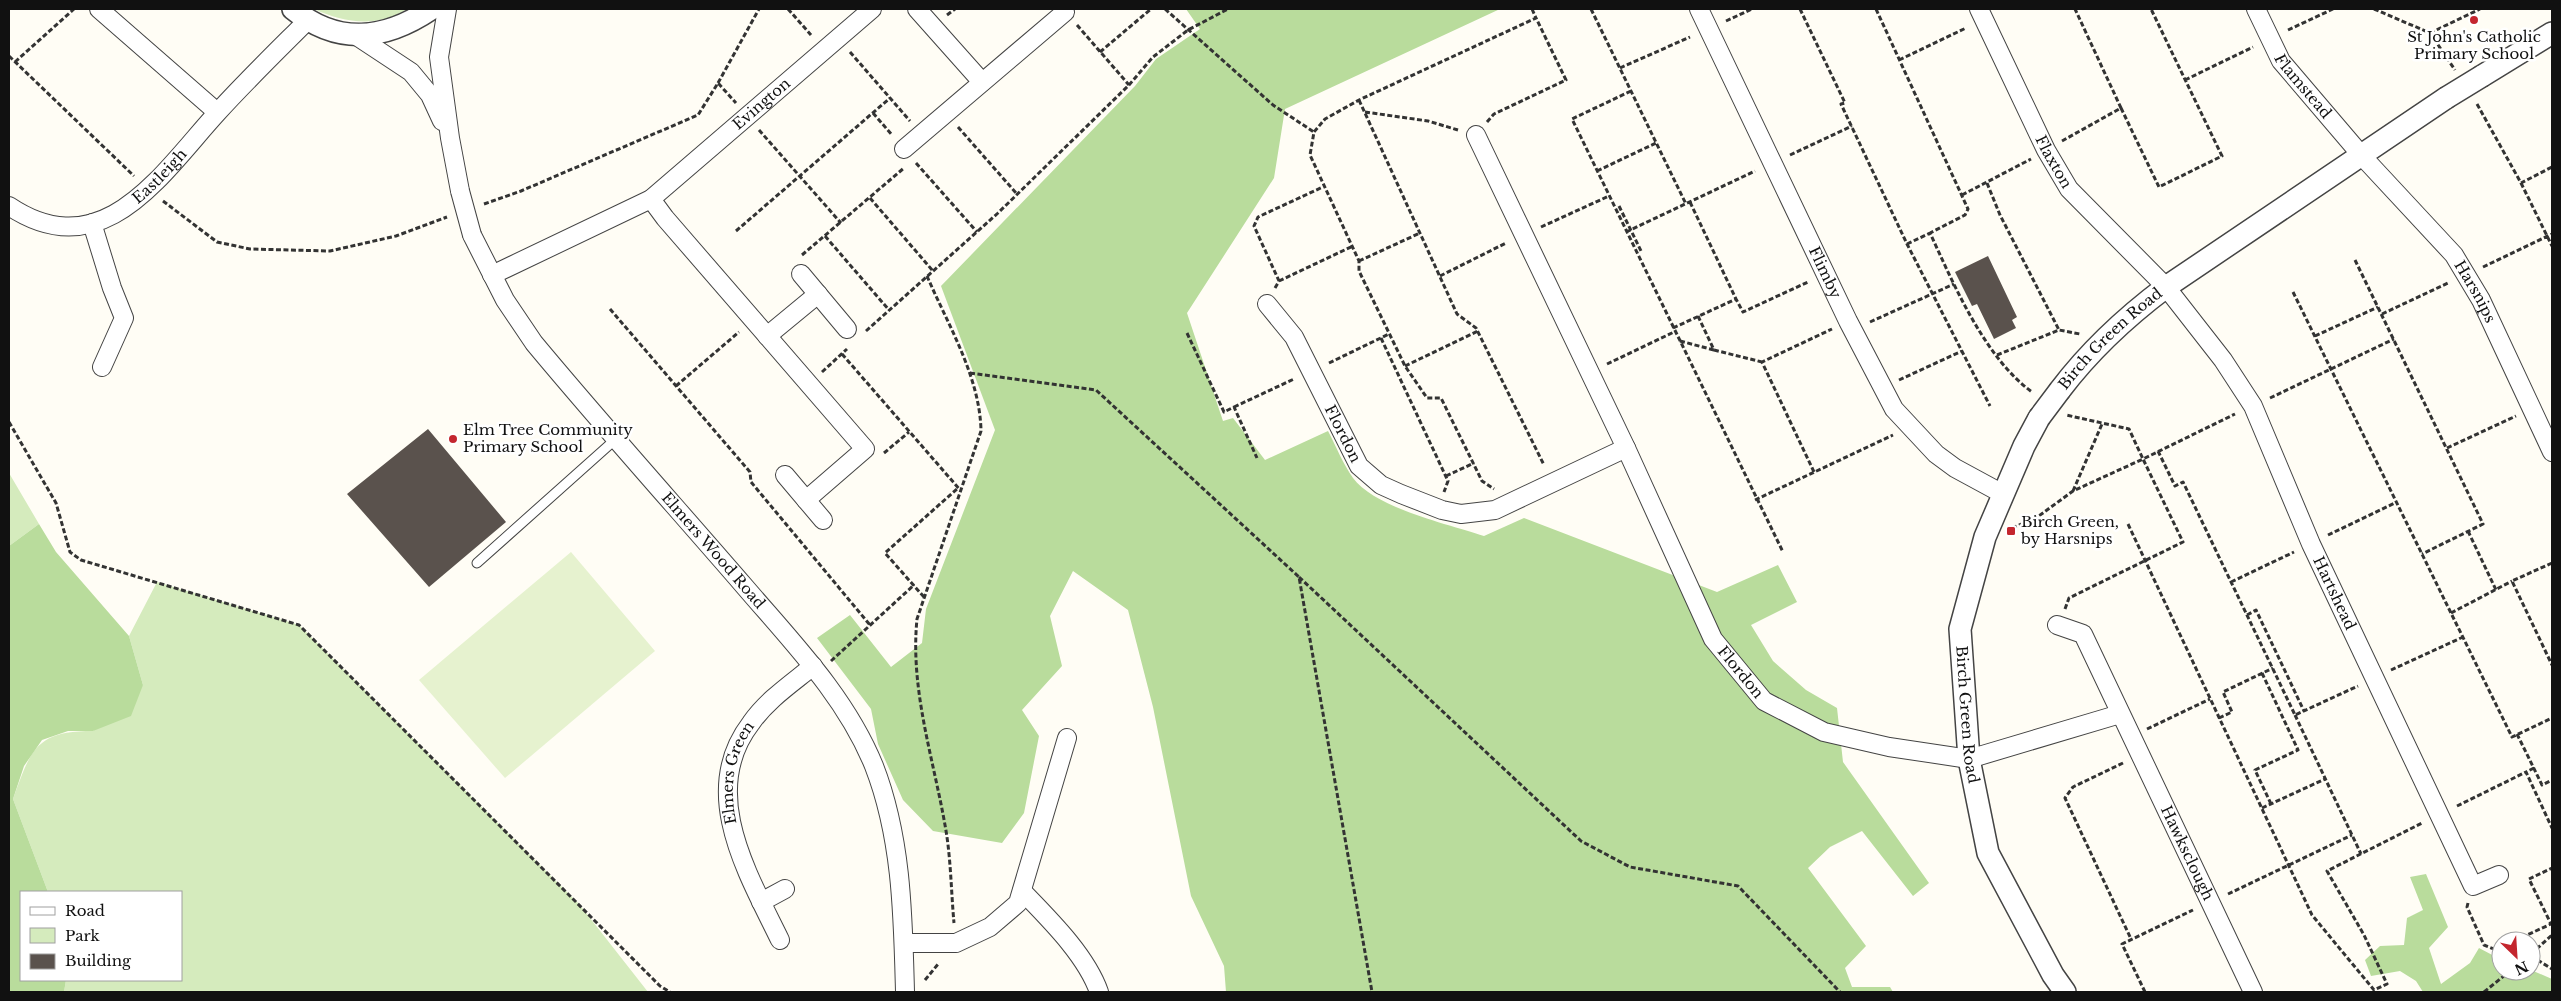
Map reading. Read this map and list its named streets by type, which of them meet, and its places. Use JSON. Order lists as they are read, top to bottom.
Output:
{
  "streets": {
    "street": [
      "Flamstead",
      "Evington",
      "Flaxton",
      "Eastleigh",
      "Flimby",
      "Harsnips",
      "Birch Green Road",
      "Flordon",
      "Elmers Wood Road",
      "Hartshead",
      "Elmers Green",
      "Hawksclough"
    ]
  },
  "crossings": [
    ["Flamstead", "Harsnips"],
    ["Flamstead", "Birch Green Road"],
    ["Evington", "Elmers Wood Road"],
    ["Flaxton", "Birch Green Road"],
    ["Flaxton", "Hartshead"],
    ["Flimby", "Birch Green Road"],
    ["Harsnips", "Birch Green Road"],
    ["Birch Green Road", "Flordon"],
    ["Birch Green Road", "Hartshead"],
    ["Elmers Wood Road", "Elmers Green"]
  ],
  "places": {
    "other": ["St John's Catholic Primary School", "Elm Tree Community Primary School"],
    "transit": ["Birch Green, by Harsnips"]
  },
  "legend": ["Road", "Park", "Building"],
  "north": "bottom right"
}
